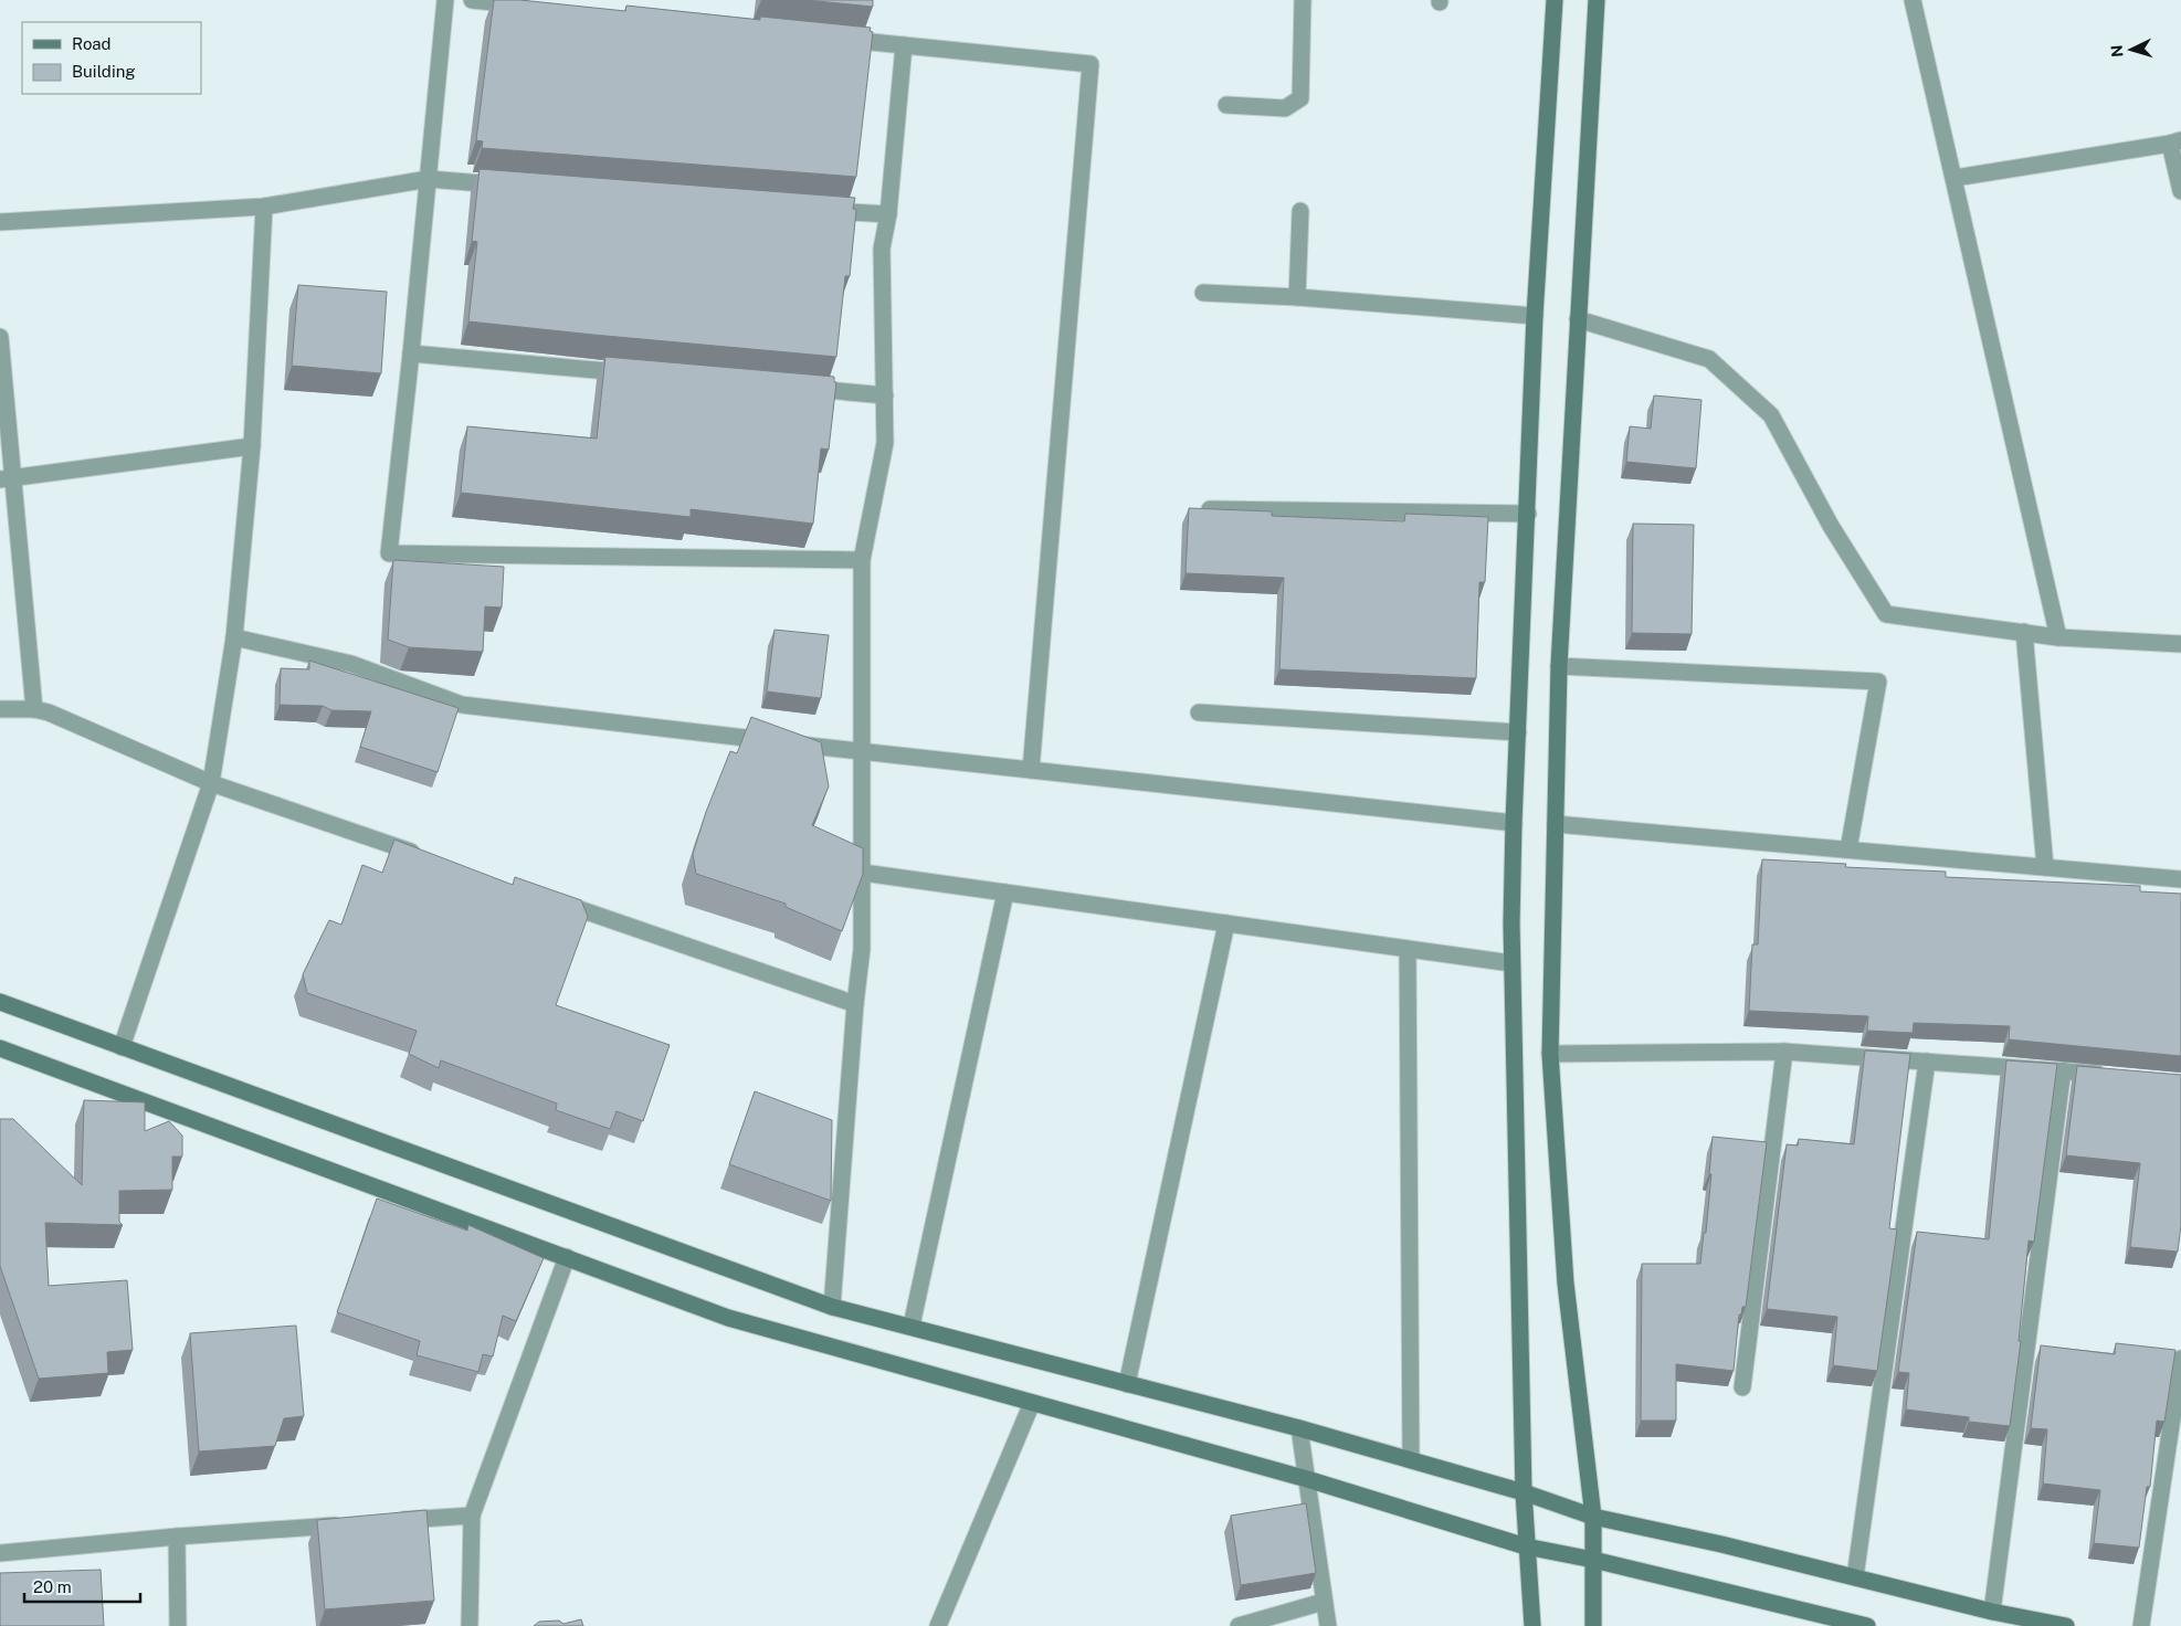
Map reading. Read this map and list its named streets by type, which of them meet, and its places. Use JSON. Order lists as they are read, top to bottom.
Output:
{
  "legend": ["Road", "Building"],
  "scale_bar": "20 m",
  "north": "left"
}
